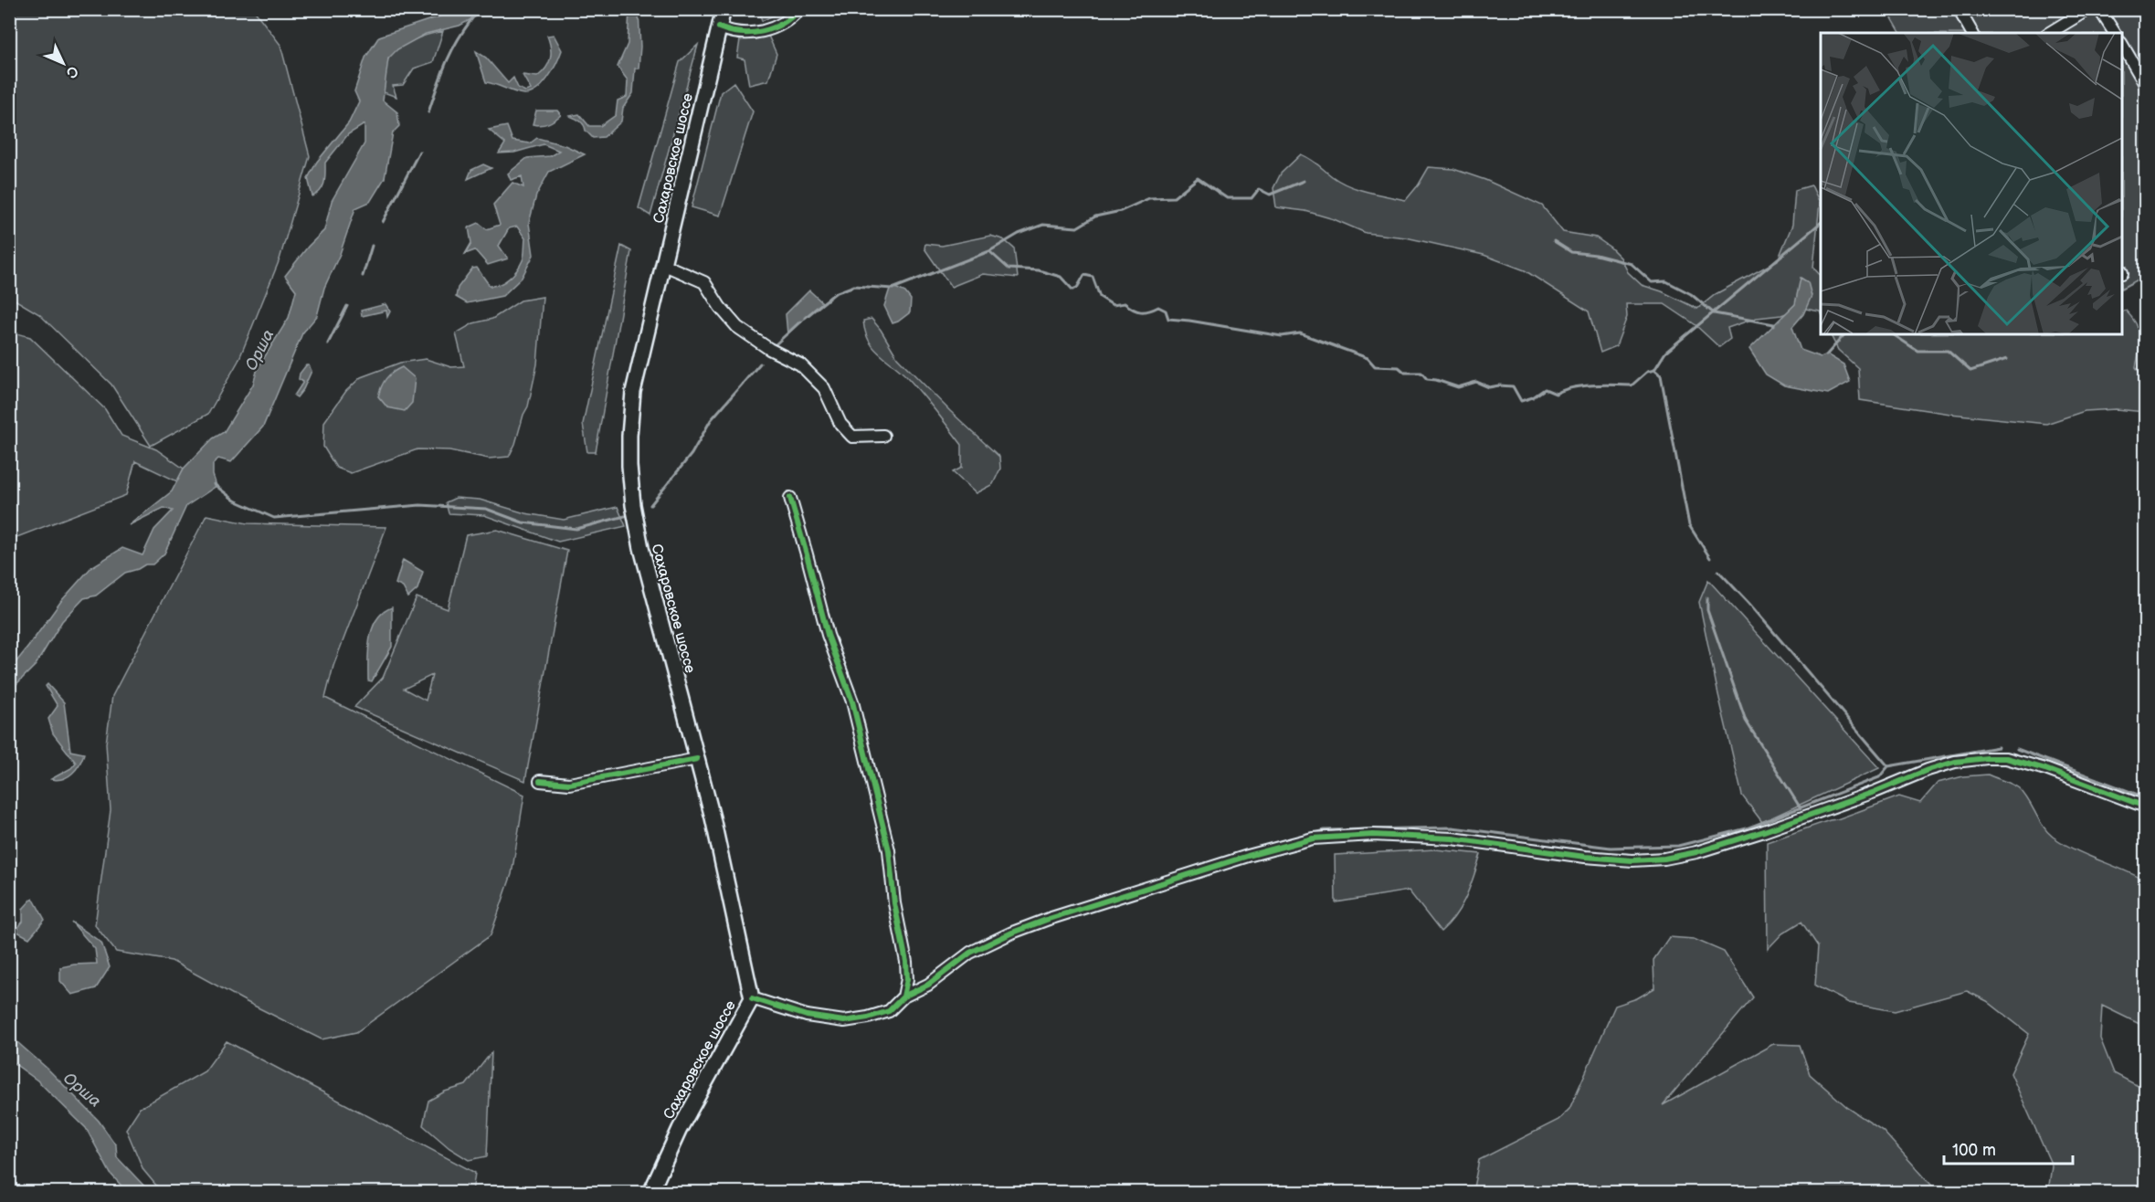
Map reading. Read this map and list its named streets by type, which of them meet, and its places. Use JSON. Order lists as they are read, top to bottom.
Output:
{
  "streets": {
    "main road": ["Сахаровское шоссе"]
  },
  "water": ["Орша"],
  "scale_bar": "100 m",
  "north": "bottom right"
}
